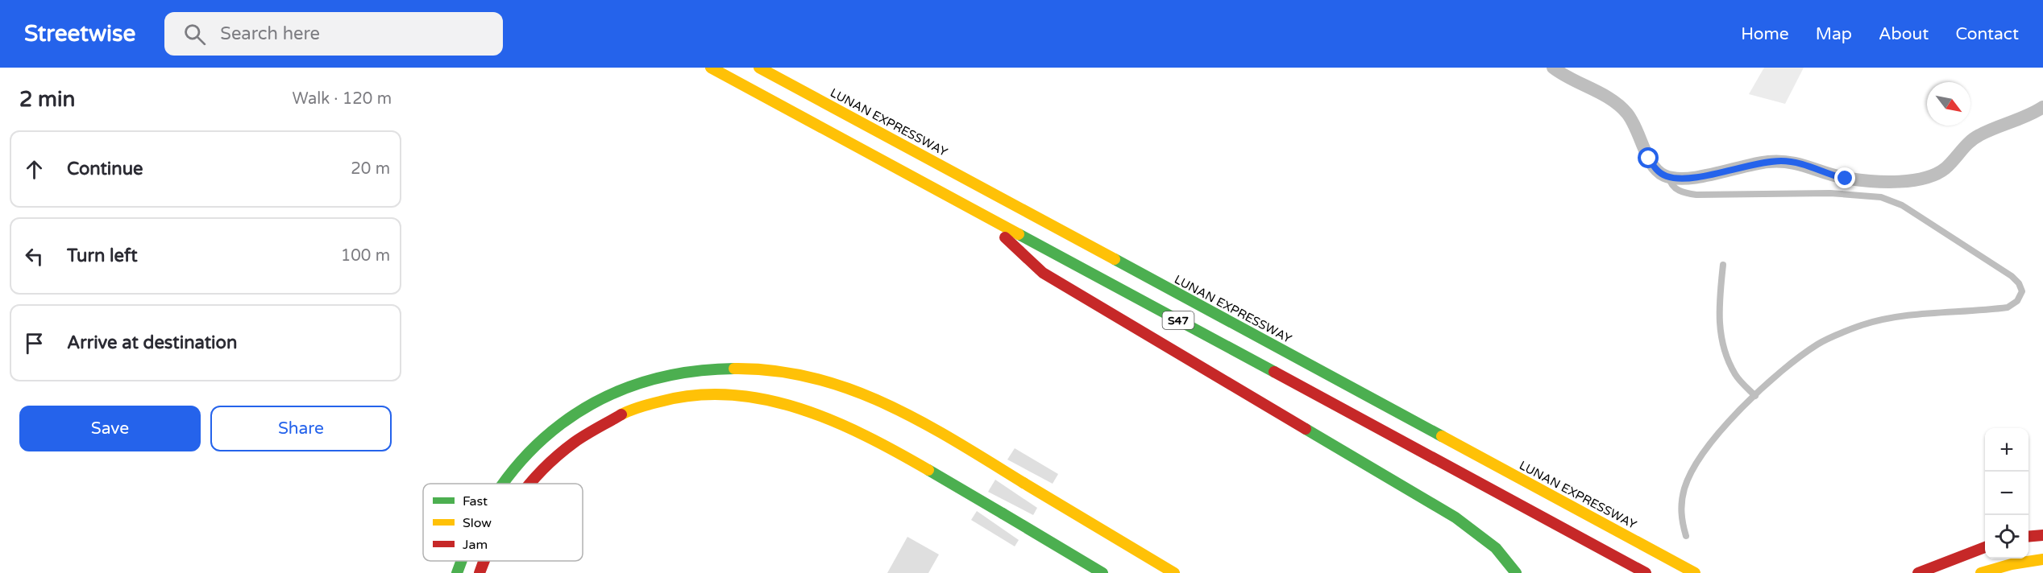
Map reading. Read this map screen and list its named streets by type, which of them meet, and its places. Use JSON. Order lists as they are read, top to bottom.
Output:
{
  "streets": {
    "main road": ["LUNAN EXPRESSWAY", "S47"]
  },
  "legend": ["Fast", "Slow", "Jam"],
  "north": "bottom right",
  "page": {
    "header": "Streetwise",
    "search": "Search here",
    "nav": [
      "Home",
      "Map",
      "About",
      "Contact"
    ],
    "heading": ["2 min", "Walk · 120 m"],
    "list": [
      ["Continue", "20 m"],
      ["Turn left", "100 m"],
      "Arrive at destination"
    ],
    "buttons": ["Save", "Share"],
    "map_buttons": ["+", "−"]
  }
}
